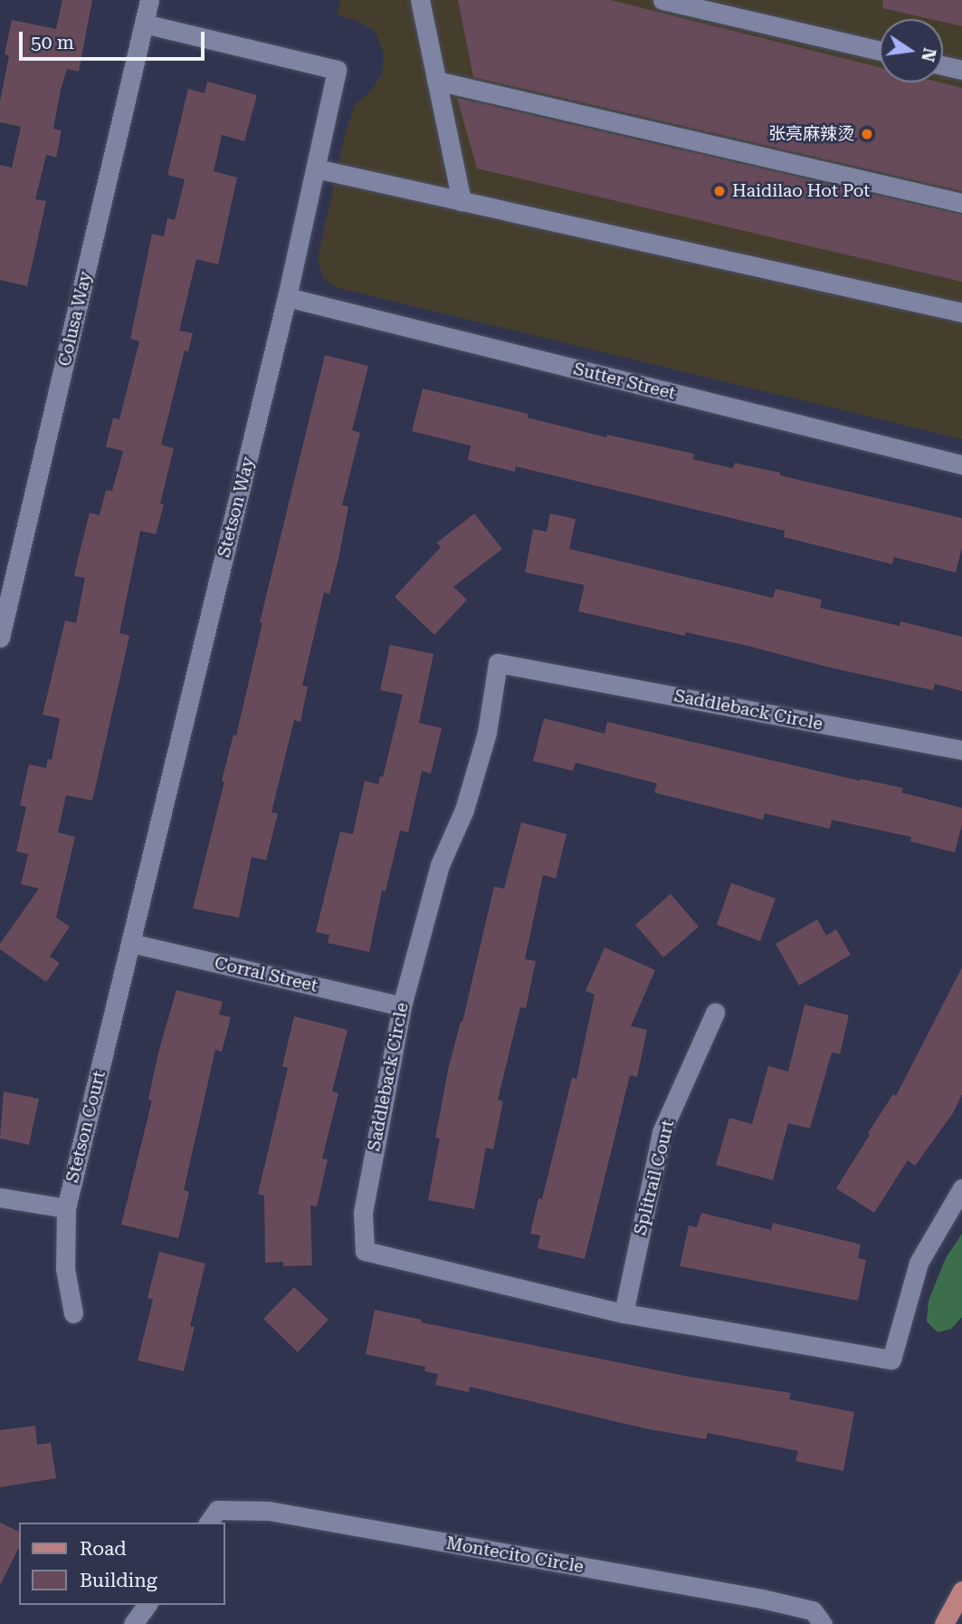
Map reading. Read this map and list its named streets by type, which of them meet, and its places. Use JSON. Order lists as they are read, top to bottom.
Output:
{
  "streets": {
    "street": [
      "Colusa Way",
      "Sutter Street",
      "Stetson Way",
      "Saddleback Circle",
      "Corral Street",
      "Stetson Court",
      "Splitrail Court",
      "Montecito Circle"
    ]
  },
  "crossings": [
    ["Colusa Way", "Stetson Way"],
    ["Sutter Street", "Stetson Way"],
    ["Stetson Way", "Corral Street"],
    ["Stetson Way", "Stetson Court"],
    ["Saddleback Circle", "Corral Street"],
    ["Saddleback Circle", "Splitrail Court"],
    ["Corral Street", "Stetson Court"]
  ],
  "places": ["张亮麻辣烫", "Haidilao Hot Pot"],
  "legend": ["Road", "Building"],
  "scale_bar": "50 m",
  "north": "right"
}
